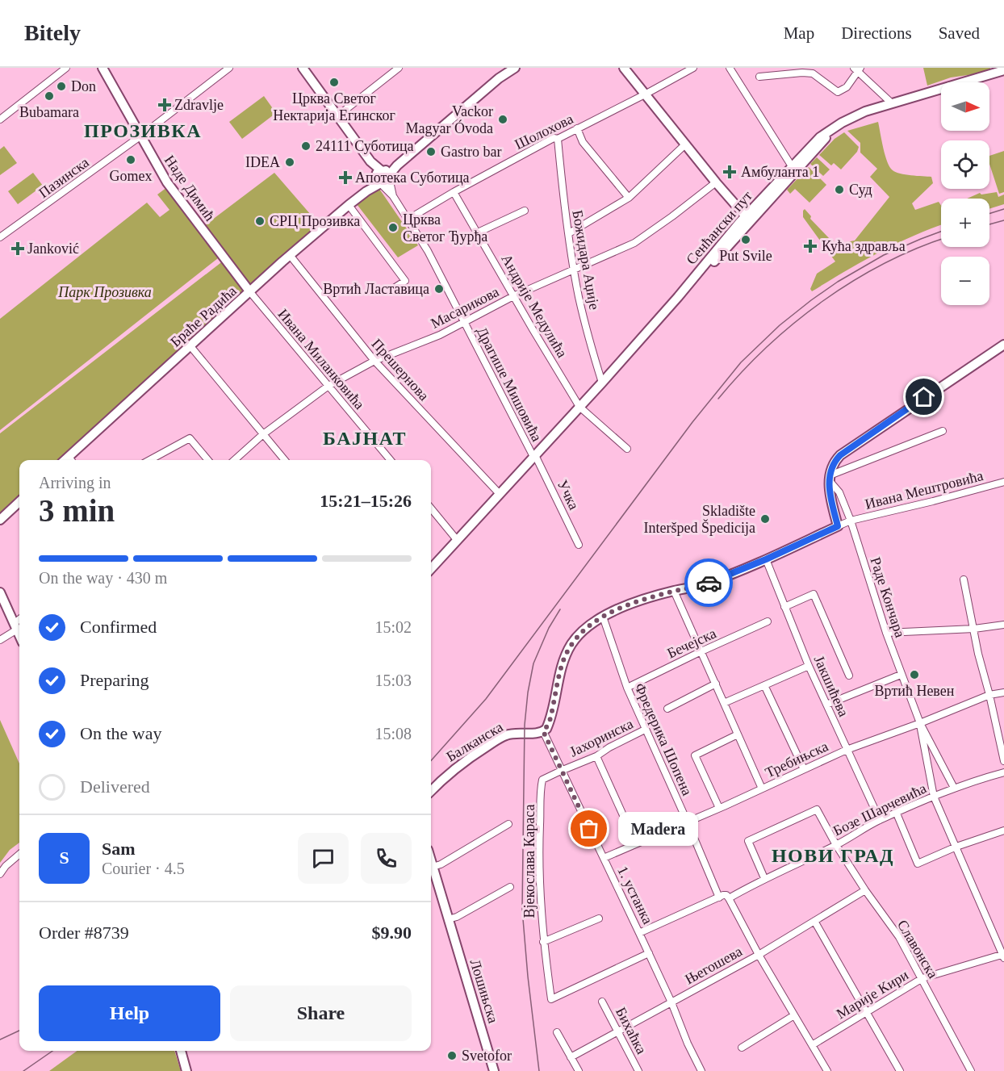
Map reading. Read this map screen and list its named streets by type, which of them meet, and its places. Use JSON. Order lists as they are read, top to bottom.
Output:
{
  "streets": {
    "street": [
      "Шолохова",
      "Пазинска",
      "Наде Димић",
      "Сенћански пут",
      "Божидара Аџије",
      "Андрије Медулића",
      "Масарикова",
      "Браће Радића",
      "Ивана Миланковића",
      "Прешернова",
      "Драгише Мишовића",
      "Ивана Мештровића",
      "Учка",
      "Раде Кончара",
      "Бечејска",
      "Јакшићева",
      "Јахоринска",
      "Фредерика Шопена",
      "Балканска",
      "Требињска",
      "Бозе Шарчевића",
      "Вјекослава Караса",
      "1. устанка",
      "Славонска",
      "Његошева",
      "Лошињска",
      "Марије Кири",
      "Бихаћка"
    ]
  },
  "crossings": [
    ["Шолохова", "Божидара Аџије"],
    ["Шолохова", "Андрије Медулића"],
    ["Шолохова", "Драгише Мишовића"],
    ["Пазинска", "Наде Димић"],
    ["Наде Димић", "Браће Радића"],
    ["Наде Димић", "Ивана Миланковића"],
    ["Сенћански пут", "Божидара Аџије"],
    ["Сенћански пут", "Андрије Медулића"],
    ["Сенћански пут", "Прешернова"],
    ["Сенћански пут", "Драгише Мишовића"],
    ["Сенћански пут", "Учка"],
    ["Божидара Аџије", "Масарикова"],
    ["Андрије Медулића", "Масарикова"],
    ["Масарикова", "Ивана Миланковића"],
    ["Масарикова", "Прешернова"],
    ["Масарикова", "Драгише Мишовића"],
    ["Браће Радића", "Ивана Миланковића"],
    ["Браће Радића", "Прешернова"],
    ["Браће Радића", "Драгише Мишовића"],
    ["Драгише Мишовића", "Учка"],
    ["Ивана Мештровића", "Раде Кончара"],
    ["Раде Кончара", "Требињска"],
    ["Раде Кончара", "Бозе Шарчевића"],
    ["Раде Кончара", "Марије Кири"],
    ["Бечејска", "Фредерика Шопена"],
    ["Јакшићева", "Требињска"],
    ["Јакшићева", "Бозе Шарчевића"],
    ["Јахоринска", "Фредерика Шопена"],
    ["Јахоринска", "Вјекослава Караса"],
    ["Јахоринска", "1. устанка"],
    ["Фредерика Шопена", "Требињска"],
    ["Балканска", "1. устанка"],
    ["Требињска", "1. устанка"],
    ["Бозе Шарчевића", "Славонска"],
    ["Вјекослава Караса", "1. устанка"],
    ["1. устанка", "Његошева"],
    ["Славонска", "Његошева"],
    ["Славонска", "Марије Кири"],
    ["Његошева", "Бихаћка"]
  ],
  "districts": ["ПРОЗИВКА", "БАЈНАТ", "НОВИ ГРАД"],
  "parks": ["Парк Прозивка"],
  "places": {
    "other": [
      "Црква Светог Нектарија Егинског",
      "Don",
      "Bubamara",
      "Vackor Magyar Óvoda",
      "24111 Суботица",
      "Gastro bar",
      "Gomex",
      "IDEA",
      "Суд",
      "СРЦ Прозивка",
      "Црква Светог Ђурђа",
      "Put Svile",
      "Вртић Ластавица",
      "Skladište Interšped Špedicija",
      "Вртић Невен",
      "Madera",
      "Svetofor"
    ],
    "health": [
      "Zdravlje",
      "Амбуланта 1",
      "Апотека Суботица",
      "Кућа здравља",
      "Janković"
    ]
  },
  "north": "right",
  "page": {
    "header": "Bitely",
    "nav": ["Map", "Directions", "Saved"],
    "map_buttons": ["+", "−"],
    "heading": ["3 min", "Arriving in", "15:21–15:26"],
    "panel": [
      "Sam",
      "Courier · 4.5",
      "Order #8739",
      "$9.90"
    ],
    "bar": "On the way · 430 m",
    "list": [
      ["Confirmed", "15:02"],
      ["Preparing", "15:03"],
      ["On the way", "15:08"],
      "Delivered"
    ],
    "bubble": "Madera",
    "round": "S",
    "buttons": ["Help", "Share"]
  }
}
